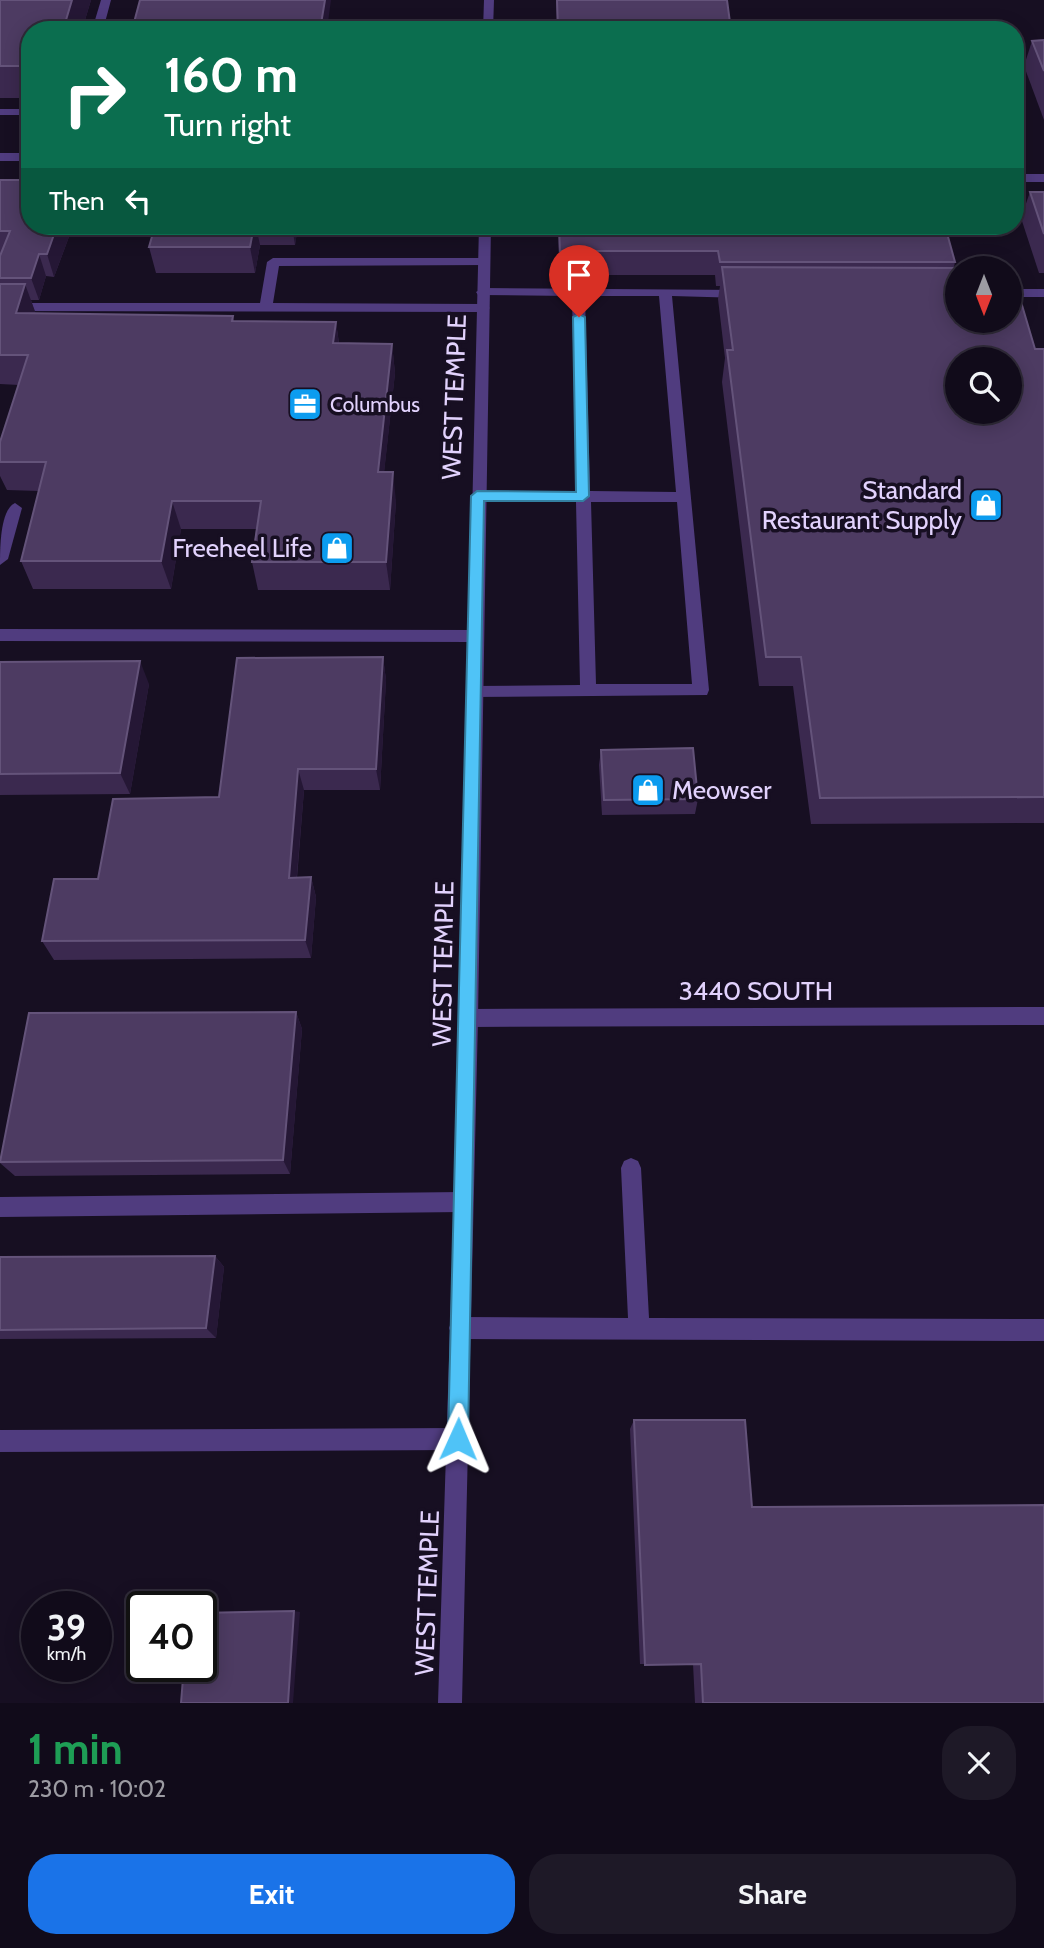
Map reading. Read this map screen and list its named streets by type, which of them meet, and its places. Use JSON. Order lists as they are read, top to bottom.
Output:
{
  "streets": {
    "street": ["WEST TEMPLE", "3440 SOUTH"]
  },
  "crossings": [
    ["WEST TEMPLE", "3440 SOUTH"]
  ],
  "places": {
    "office": ["Columbus"],
    "shop": ["Standard Restaurant Supply", "Freeheel Life", "Meowser"]
  },
  "north": "bottom",
  "page": {
    "turn": ["160 m", "Turn right"],
    "then": "Then",
    "speed": "39 km/h",
    "limit": "40",
    "heading": ["1 min", "230 m · 10:02"],
    "buttons": ["Exit", "Share"]
  }
}
